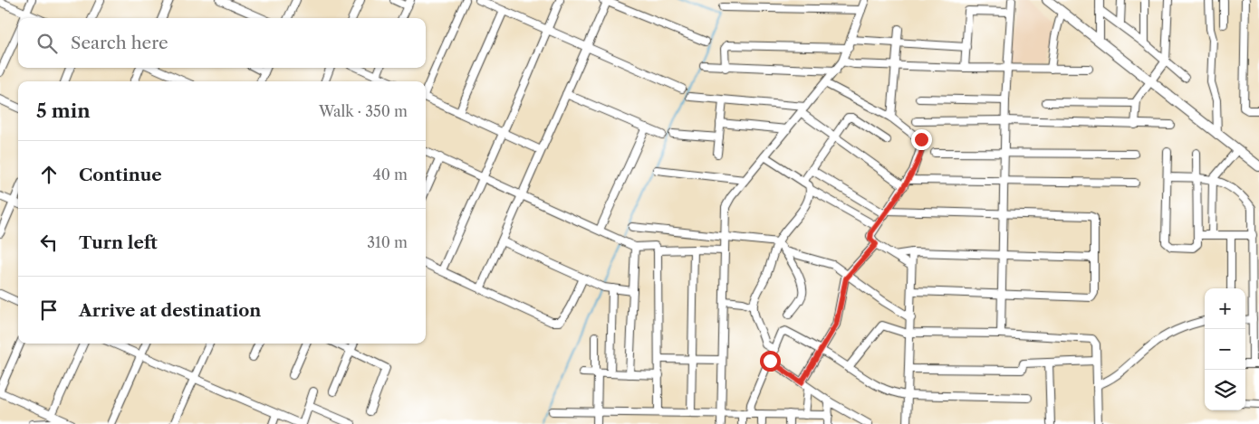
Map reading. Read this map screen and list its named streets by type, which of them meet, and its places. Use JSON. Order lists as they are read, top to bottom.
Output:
{
  "page": {
    "search": "Search here",
    "heading": ["5 min", "Walk · 350 m"],
    "list": [
      ["Continue", "40 m"],
      ["Turn left", "310 m"],
      "Arrive at destination"
    ],
    "map_buttons": ["+", "−"]
  }
}
